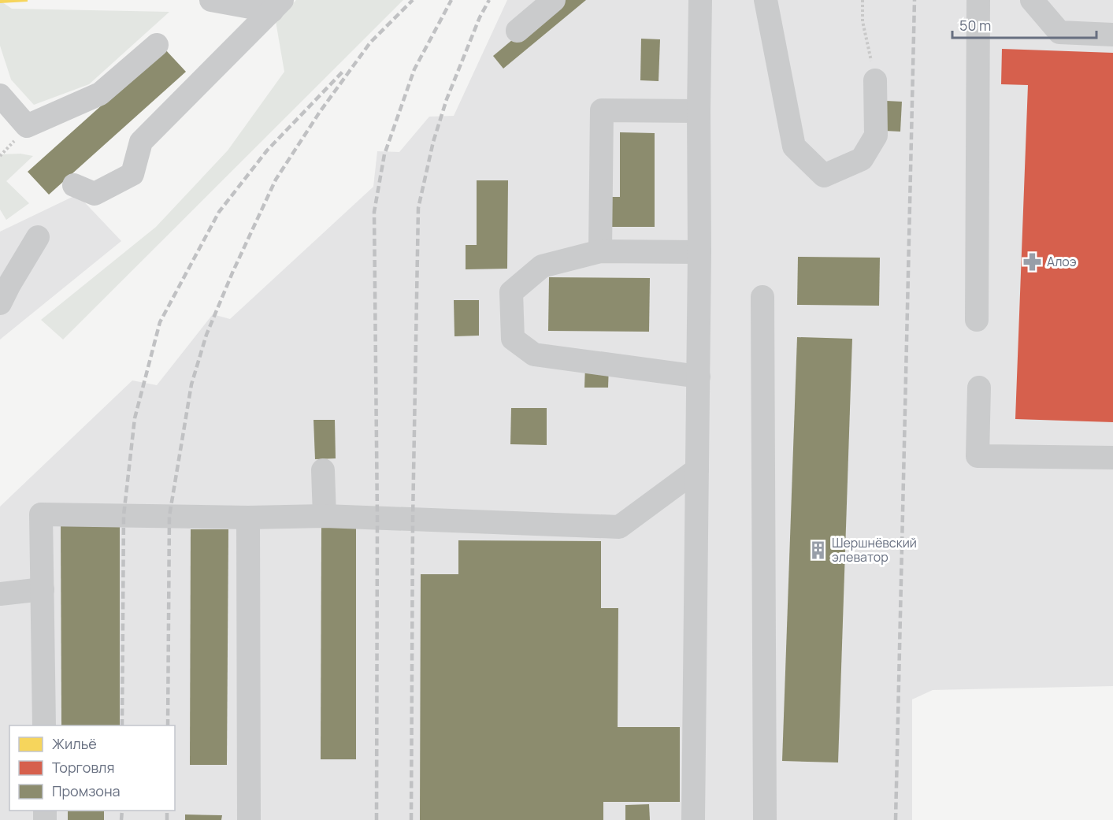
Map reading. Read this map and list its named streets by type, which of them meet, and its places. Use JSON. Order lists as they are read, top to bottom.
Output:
{
  "places": {
    "pharmacy": ["Алоэ"],
    "building": ["Шершнёвский элеватор"]
  },
  "legend": ["Жильё", "Торговля", "Промзона"],
  "scale_bar": "50 m"
}
